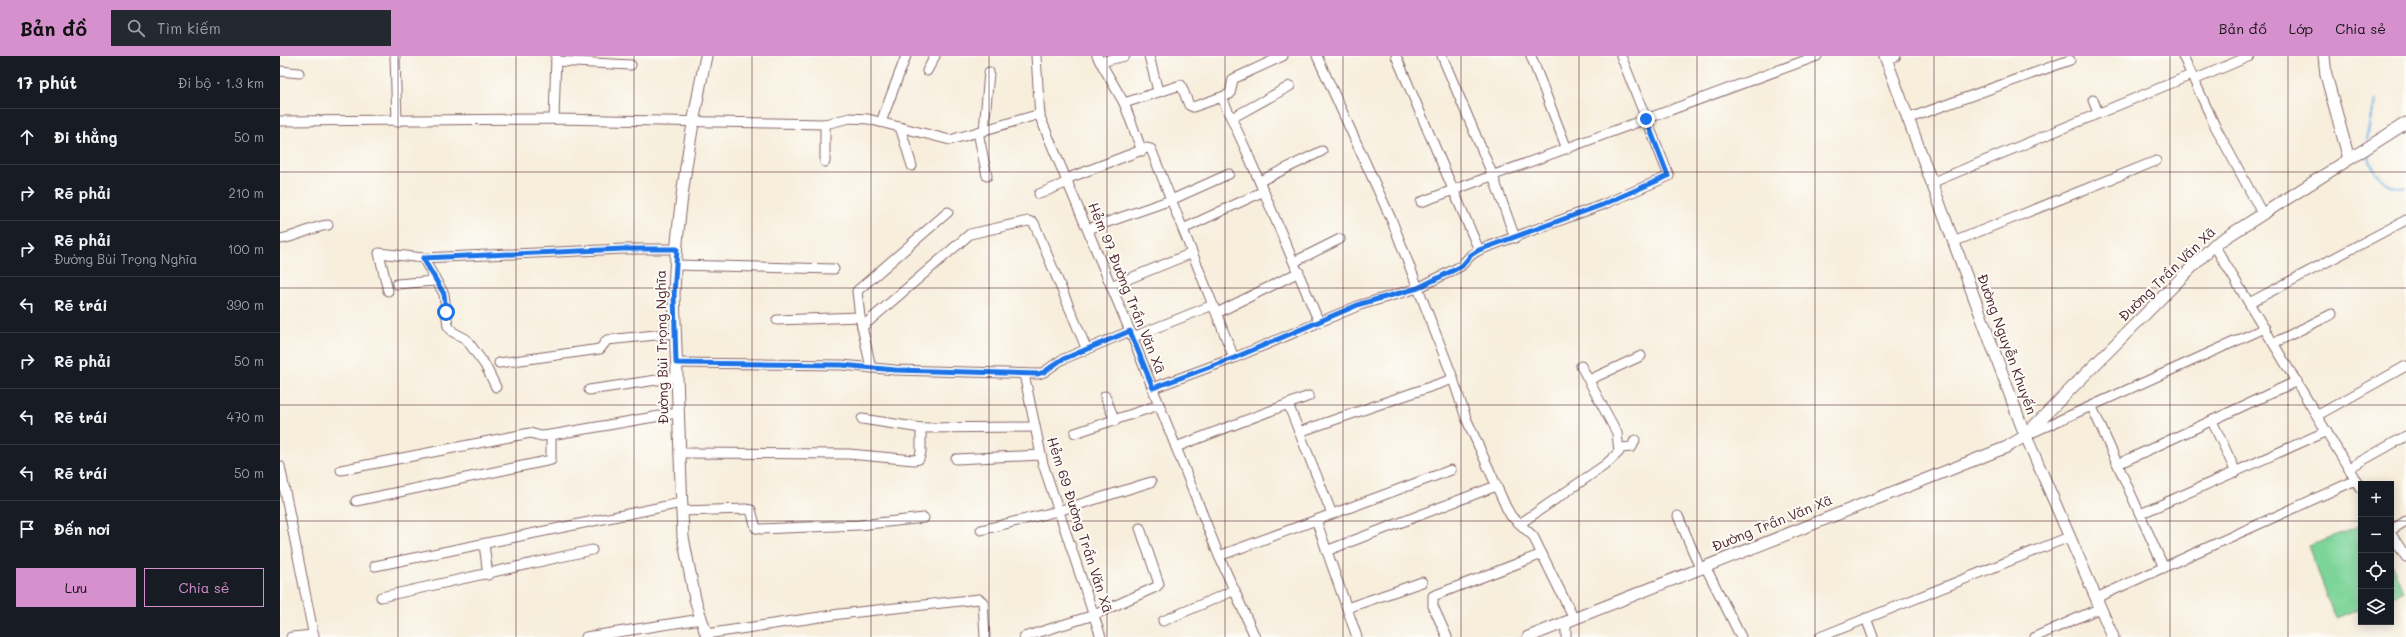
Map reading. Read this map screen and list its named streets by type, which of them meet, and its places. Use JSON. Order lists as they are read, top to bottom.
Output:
{
  "streets": {
    "street": [
      "Đường Trần Văn Xã",
      "Hẻm 97 Đường Trần Văn Xã",
      "Đường Nguyễn Khuyến",
      "Đường Bùi Trọng Nghĩa",
      "Hẻm 69 Đường Trần Văn Xã"
    ]
  },
  "crossings": [
    ["Đường Trần Văn Xã", "Đường Nguyễn Khuyến"]
  ],
  "page": {
    "header": "Bản đồ",
    "search": "Tìm kiếm",
    "nav": ["Bản đồ", "Lớp", "Chia sẻ"],
    "heading": ["17 phút", "Đi bộ · 1.3 km"],
    "list": [
      ["Đi thẳng", "50 m"],
      ["Rẽ phải", "210 m"],
      ["Rẽ phải", "Đường Bùi Trọng Nghĩa", "100 m"],
      ["Rẽ trái", "390 m"],
      ["Rẽ phải", "50 m"],
      ["Rẽ trái", "470 m"],
      ["Rẽ trái", "50 m"],
      "Đến nơi"
    ],
    "map_buttons": ["+", "−"],
    "buttons": ["Lưu", "Chia sẻ"]
  }
}
